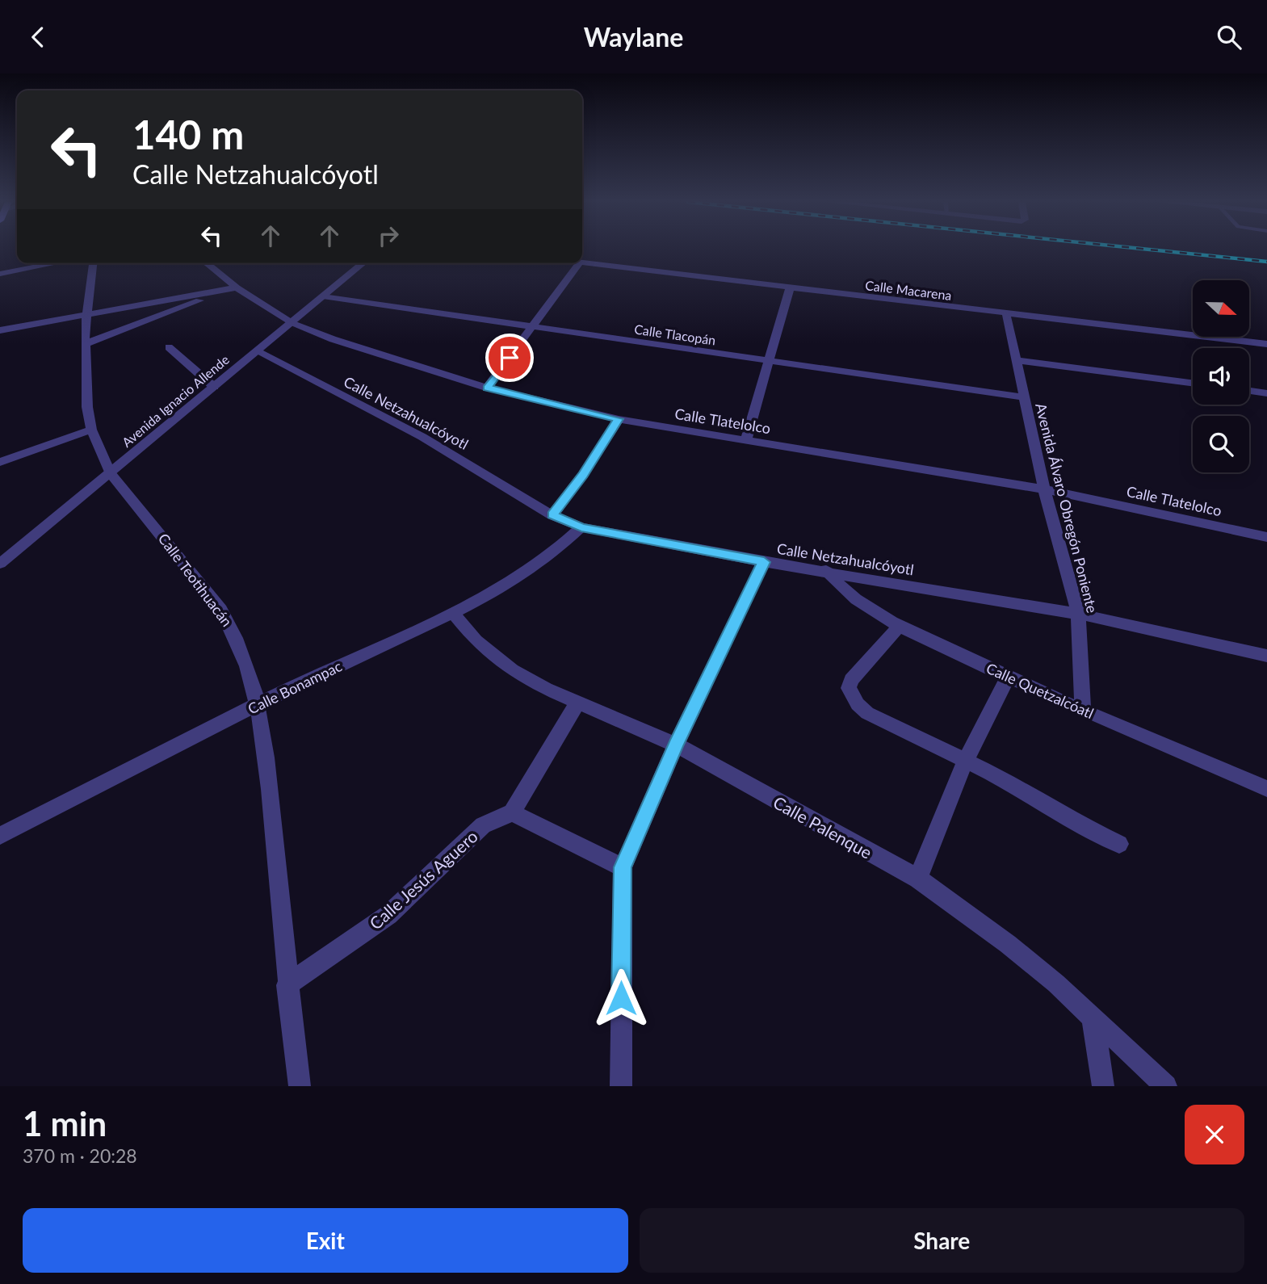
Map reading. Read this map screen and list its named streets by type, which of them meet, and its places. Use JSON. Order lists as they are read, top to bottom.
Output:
{
  "streets": {
    "street": [
      "Calle Macarena",
      "Calle Tlacopán",
      "Avenida Ignacio Allende",
      "Calle Netzahualcóyotl",
      "Calle Tlatelolco",
      "Avenida Álvaro Obregón Poniente",
      "Calle Teotihuacán",
      "Calle Bonampac",
      "Calle Quetzalcóatl",
      "Calle Palenque",
      "Calle Jesús Aguero"
    ]
  },
  "crossings": [
    ["Calle Macarena", "Avenida Álvaro Obregón Poniente"],
    ["Calle Tlacopán", "Avenida Ignacio Allende"],
    ["Calle Tlacopán", "Avenida Álvaro Obregón Poniente"],
    ["Avenida Ignacio Allende", "Calle Netzahualcóyotl"],
    ["Avenida Ignacio Allende", "Calle Tlatelolco"],
    ["Avenida Ignacio Allende", "Calle Teotihuacán"],
    ["Calle Netzahualcóyotl", "Avenida Álvaro Obregón Poniente"],
    ["Calle Netzahualcóyotl", "Calle Bonampac"],
    ["Calle Netzahualcóyotl", "Calle Quetzalcóatl"],
    ["Calle Tlatelolco", "Avenida Álvaro Obregón Poniente"],
    ["Avenida Álvaro Obregón Poniente", "Calle Quetzalcóatl"],
    ["Calle Teotihuacán", "Calle Bonampac"],
    ["Calle Teotihuacán", "Calle Jesús Aguero"],
    ["Calle Bonampac", "Calle Palenque"]
  ],
  "north": "right",
  "page": {
    "header": "Waylane",
    "turn": ["140 m", "Calle Netzahualcóyotl"],
    "heading": ["1 min", "370 m · 20:28"],
    "buttons": ["Exit", "Share"]
  }
}
